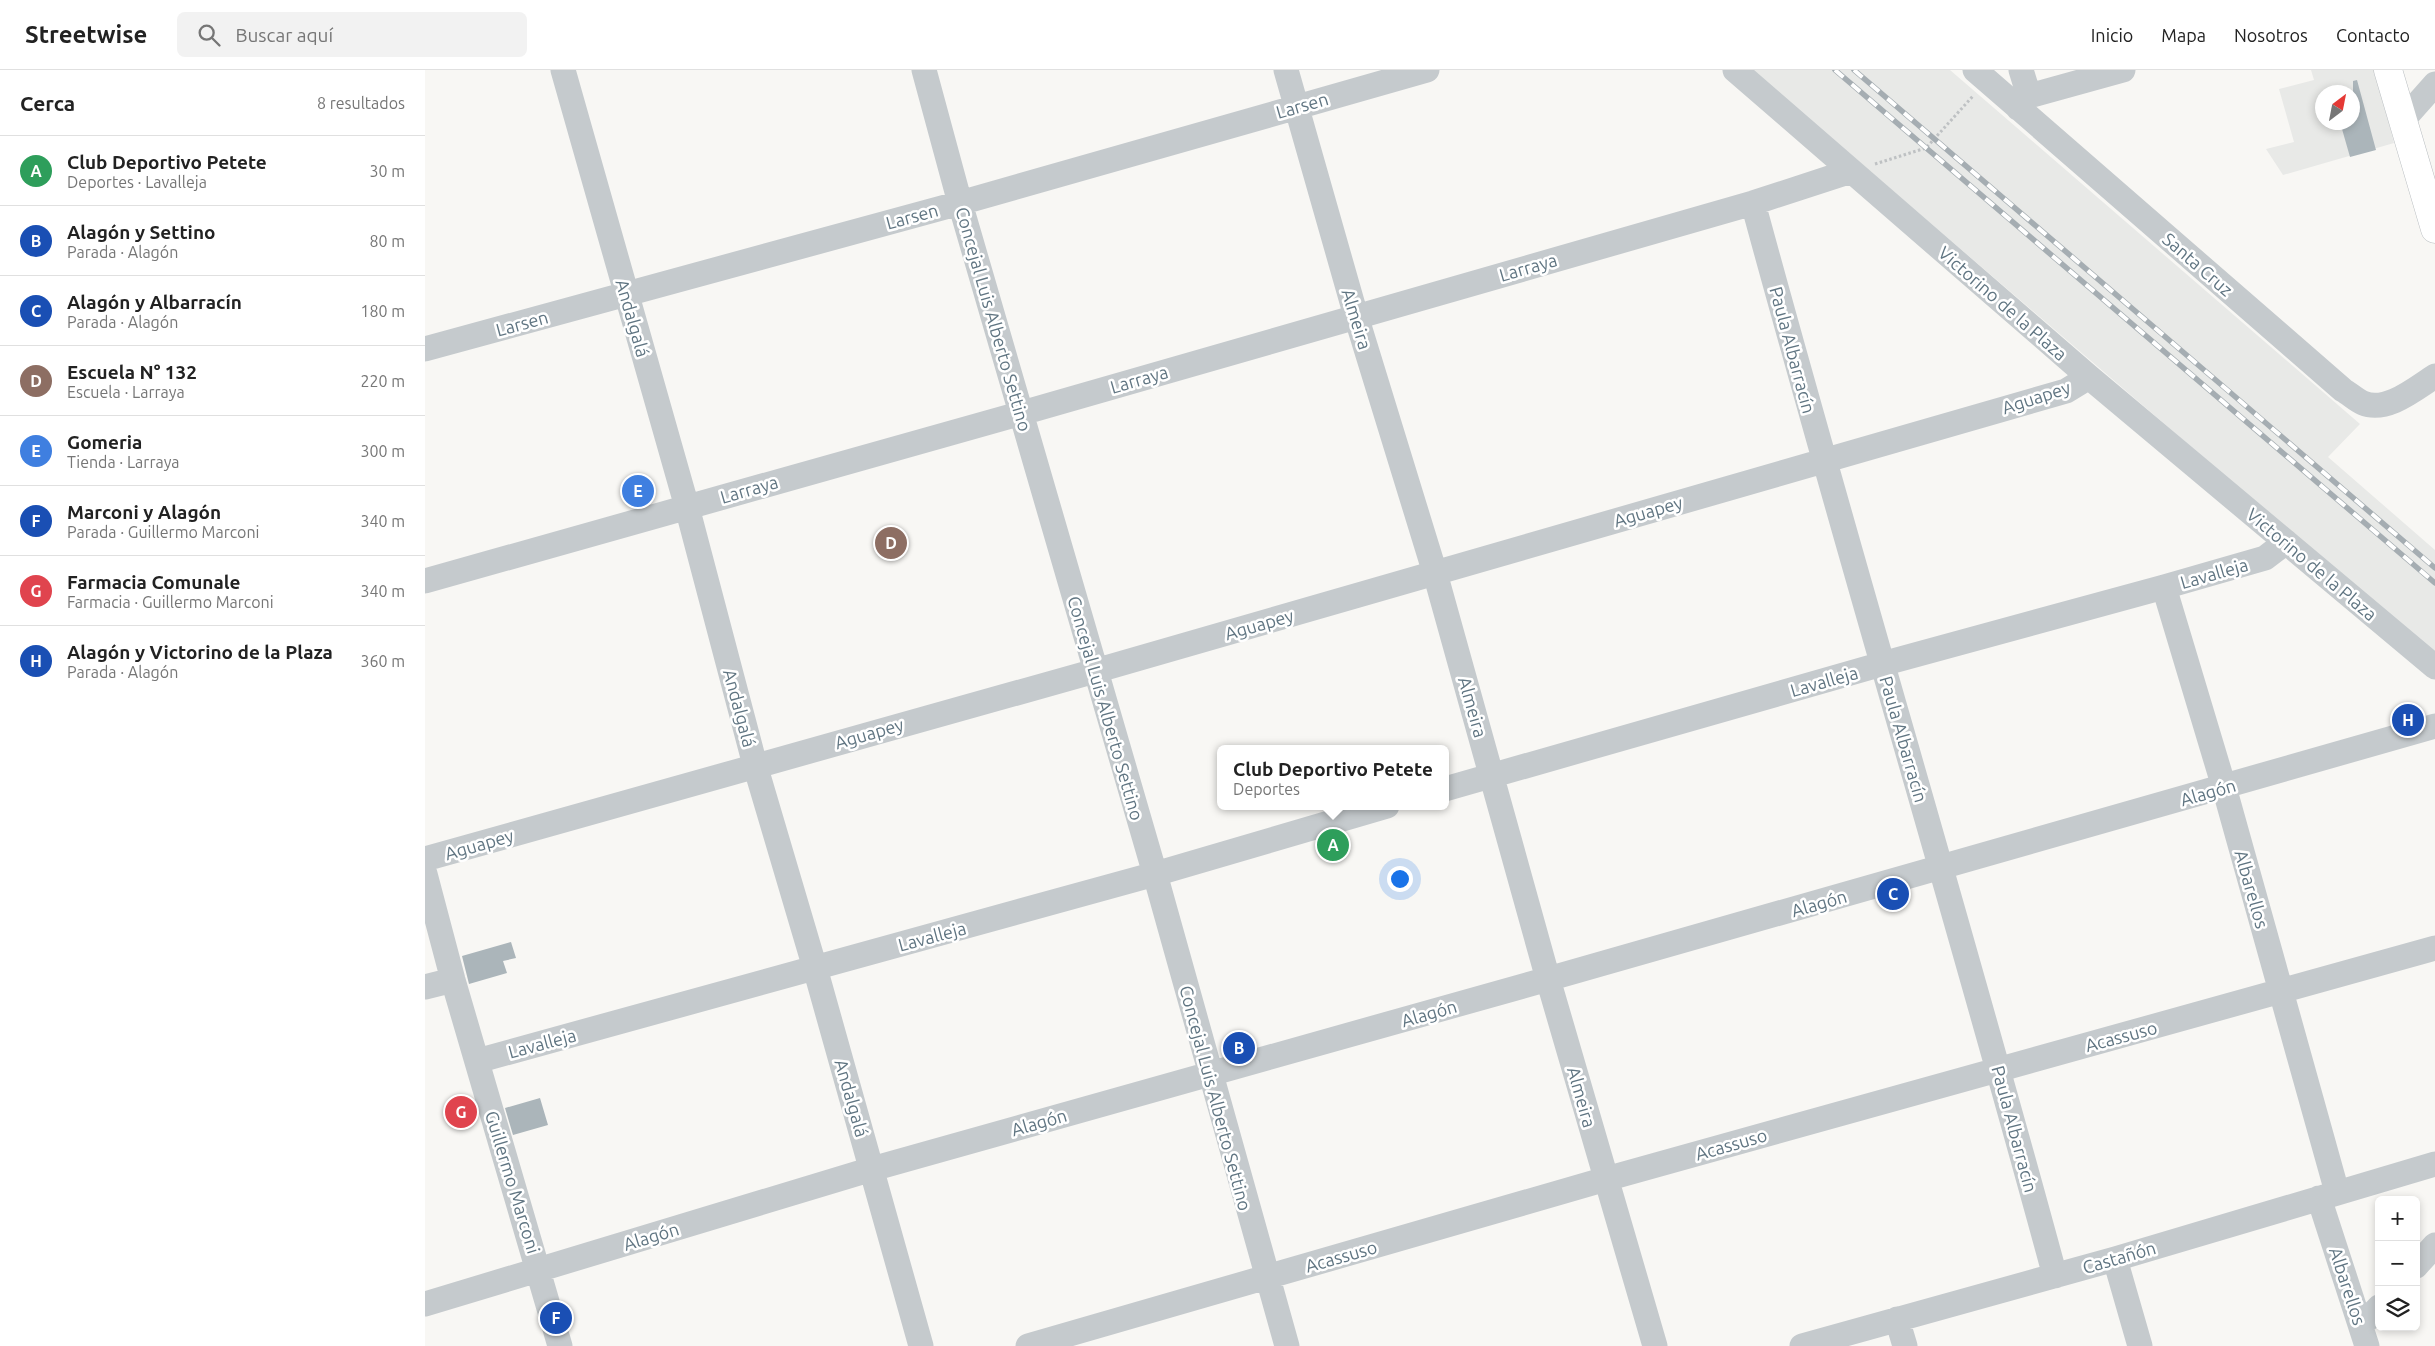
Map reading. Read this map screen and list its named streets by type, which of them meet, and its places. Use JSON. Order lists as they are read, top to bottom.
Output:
{
  "streets": {
    "street": [
      "Larsen",
      "Santa Cruz",
      "Larraya",
      "Victorino de la Plaza",
      "Andalgalá",
      "Concejal Luis Alberto Settino",
      "Almeira",
      "Paula Albarracín",
      "Aguapey",
      "Lavalleja",
      "Alagón",
      "Albarellos",
      "Acassuso",
      "Guillermo Marconi",
      "Castañón"
    ]
  },
  "crossings": [
    ["Larsen", "Andalgalá"],
    ["Larsen", "Concejal Luis Alberto Settino"],
    ["Larsen", "Almeira"],
    ["Larraya", "Victorino de la Plaza"],
    ["Larraya", "Andalgalá"],
    ["Larraya", "Concejal Luis Alberto Settino"],
    ["Larraya", "Almeira"],
    ["Larraya", "Paula Albarracín"],
    ["Victorino de la Plaza", "Aguapey"],
    ["Victorino de la Plaza", "Lavalleja"],
    ["Andalgalá", "Aguapey"],
    ["Andalgalá", "Lavalleja"],
    ["Andalgalá", "Alagón"],
    ["Concejal Luis Alberto Settino", "Aguapey"],
    ["Concejal Luis Alberto Settino", "Lavalleja"],
    ["Concejal Luis Alberto Settino", "Alagón"],
    ["Concejal Luis Alberto Settino", "Acassuso"],
    ["Almeira", "Aguapey"],
    ["Almeira", "Lavalleja"],
    ["Almeira", "Alagón"],
    ["Almeira", "Acassuso"],
    ["Paula Albarracín", "Aguapey"],
    ["Paula Albarracín", "Lavalleja"],
    ["Paula Albarracín", "Alagón"],
    ["Paula Albarracín", "Acassuso"],
    ["Paula Albarracín", "Castañón"],
    ["Lavalleja", "Albarellos"],
    ["Lavalleja", "Guillermo Marconi"],
    ["Alagón", "Albarellos"],
    ["Alagón", "Guillermo Marconi"],
    ["Albarellos", "Acassuso"],
    ["Albarellos", "Castañón"]
  ],
  "north": "top right",
  "page": {
    "header": "Streetwise",
    "search": "Buscar aquí",
    "nav": [
      "Inicio",
      "Mapa",
      "Nosotros",
      "Contacto"
    ],
    "heading": ["Cerca", "8 resultados"],
    "list": [
      {
        "mark": "A",
        "name": "Club Deportivo Petete",
        "note": "Deportes · Lavalleja",
        "value": "30 m"
      },
      {
        "mark": "B",
        "name": "Alagón y Settino",
        "note": "Parada · Alagón",
        "value": "80 m"
      },
      {
        "mark": "C",
        "name": "Alagón y Albarracín",
        "note": "Parada · Alagón",
        "value": "180 m"
      },
      {
        "mark": "D",
        "name": "Escuela N° 132",
        "note": "Escuela · Larraya",
        "value": "220 m"
      },
      {
        "mark": "E",
        "name": "Gomeria",
        "note": "Tienda · Larraya",
        "value": "300 m"
      },
      {
        "mark": "F",
        "name": "Marconi y Alagón",
        "note": "Parada · Guillermo Marconi",
        "value": "340 m"
      },
      {
        "mark": "G",
        "name": "Farmacia Comunale",
        "note": "Farmacia · Guillermo Marconi",
        "value": "340 m"
      },
      {
        "mark": "H",
        "name": "Alagón y Victorino de la Plaza",
        "note": "Parada · Alagón",
        "value": "360 m"
      }
    ],
    "pins": [
      "E",
      "D",
      "H",
      "A",
      "C",
      "B",
      "G",
      "F"
    ],
    "popup": ["Club Deportivo Petete", "Deportes"],
    "map_buttons": ["+", "−"]
  }
}
